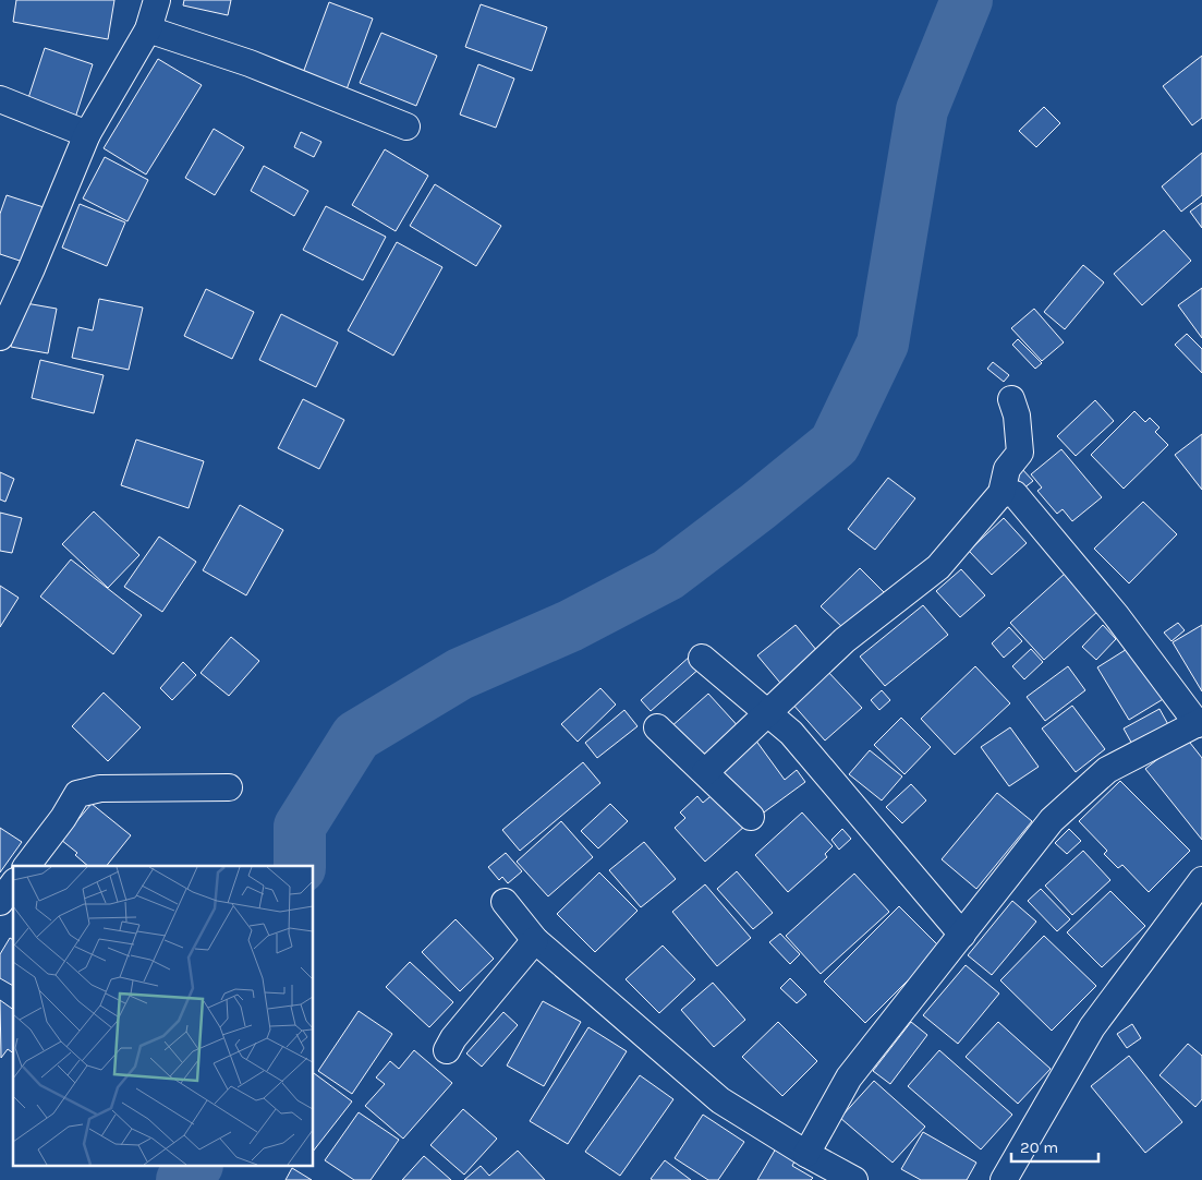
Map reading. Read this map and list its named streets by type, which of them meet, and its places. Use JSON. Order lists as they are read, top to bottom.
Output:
{
  "scale_bar": "20 m"
}
